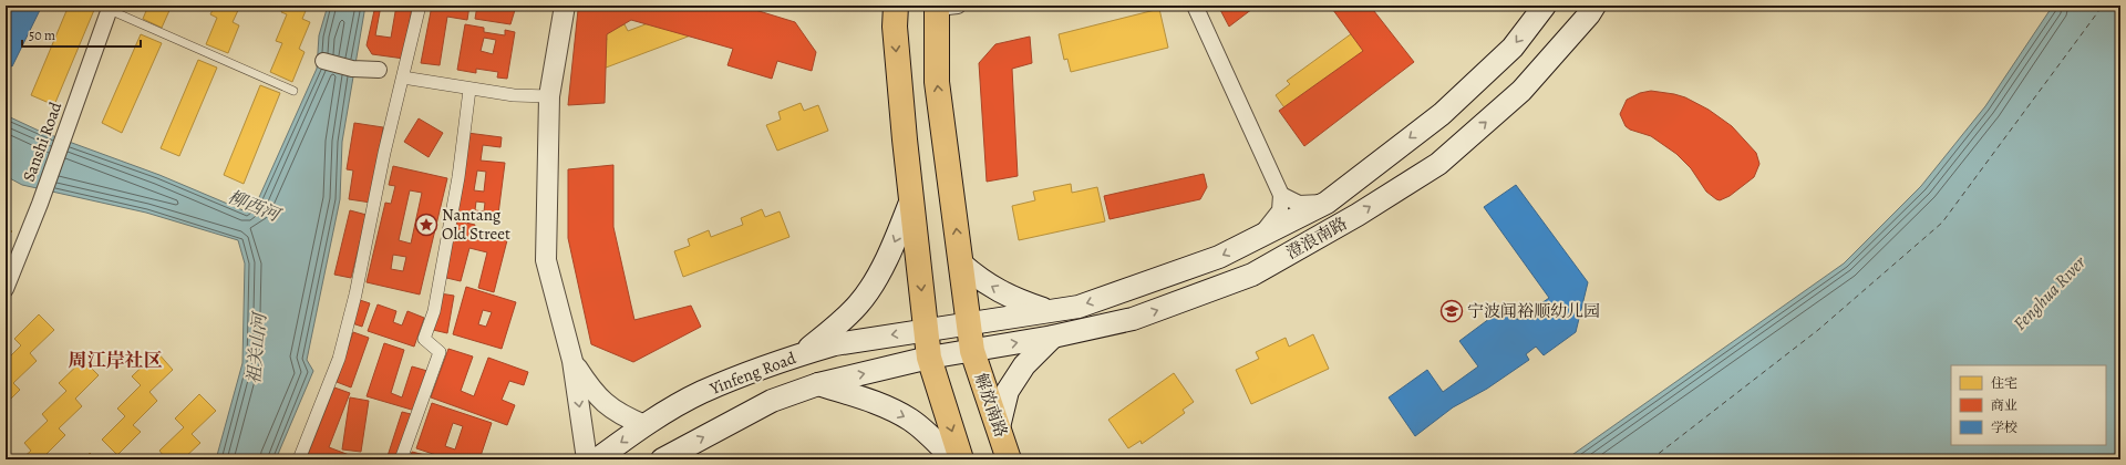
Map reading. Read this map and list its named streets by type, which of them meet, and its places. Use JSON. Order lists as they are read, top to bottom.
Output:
{
  "streets": {
    "main road": ["澄浪南路", "Yinfeng Road", "解放南路"],
    "street": ["Sanshi Road"]
  },
  "crossings": [
    ["澄浪南路", "Yinfeng Road"],
    ["澄浪南路", "解放南路"],
    ["Yinfeng Road", "解放南路"]
  ],
  "districts": ["周江岸社区"],
  "water": ["柳西河", "Fenghua Rıver", "祖关山河"],
  "places": {
    "place": ["Nantang Old Street"],
    "school or university": ["宁波闻裕顺幼儿园"]
  },
  "legend": ["住宅", "商业", "学校"],
  "scale_bar": "50 m"
}
